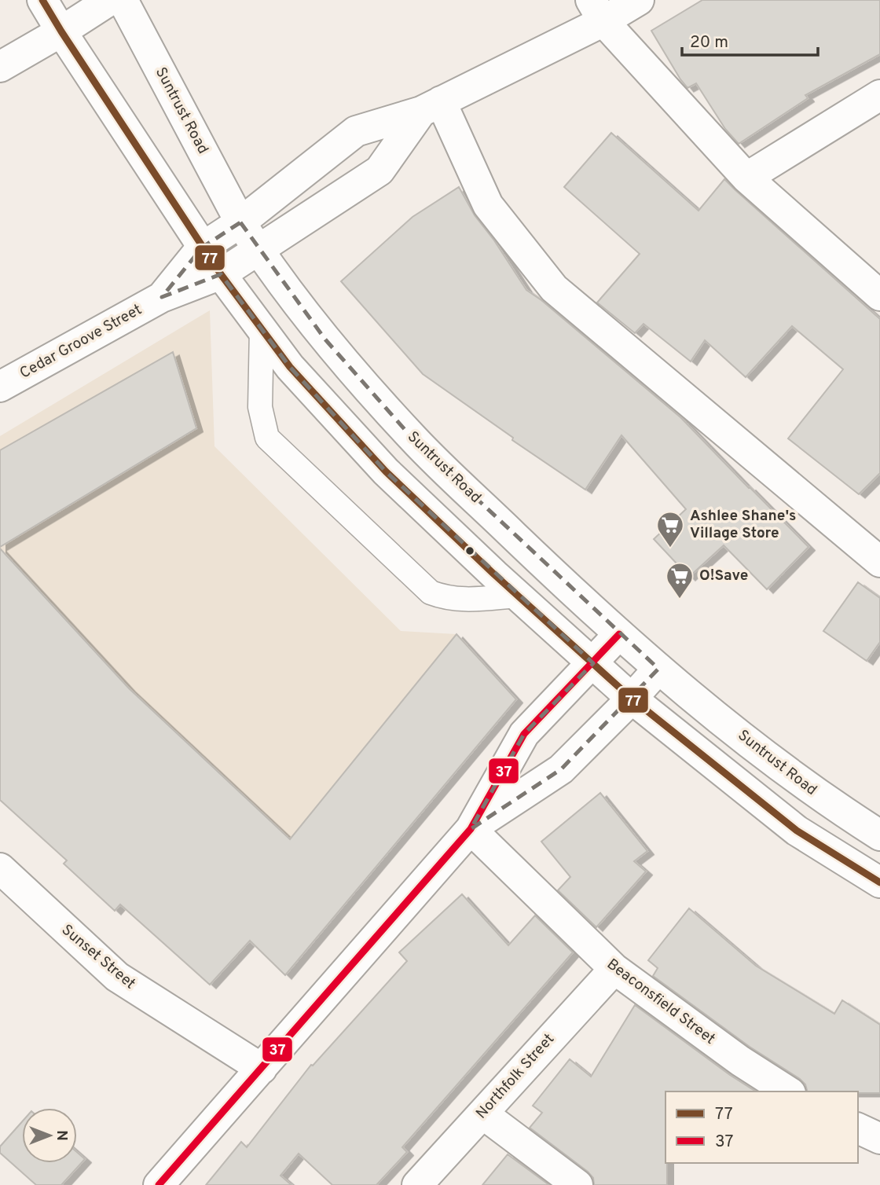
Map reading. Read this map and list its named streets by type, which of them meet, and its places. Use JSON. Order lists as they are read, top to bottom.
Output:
{
  "streets": {
    "street": [
      "Suntrust Road",
      "Cedar Groove Street",
      "Sunset Street",
      "Beaconsfield Street",
      "Northfolk Street"
    ]
  },
  "crossings": [
    ["Beaconsfield Street", "Northfolk Street"]
  ],
  "places": {
    "supermarket": ["Ashlee Shane's Village Store", "O!Save"]
  },
  "lines": ["transit line 77", "transit line 37"],
  "legend": ["77", "37"],
  "scale_bar": "20 m",
  "north": "right"
}
